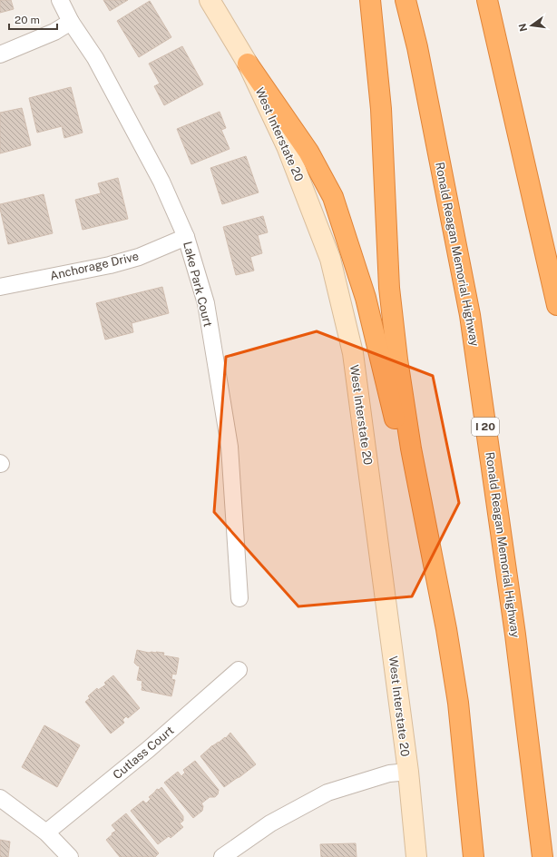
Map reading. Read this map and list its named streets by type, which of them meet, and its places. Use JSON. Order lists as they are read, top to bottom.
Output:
{
  "streets": {
    "highway": ["Ronald Reagan Memorial Highway", "I 20"],
    "main road": ["West Interstate 20"],
    "street": ["Anchorage Drive", "Lake Park Court", "Cutlass Court"]
  },
  "crossings": [
    ["Anchorage Drive", "Lake Park Court"]
  ],
  "scale_bar": "20 m",
  "north": "left"
}
